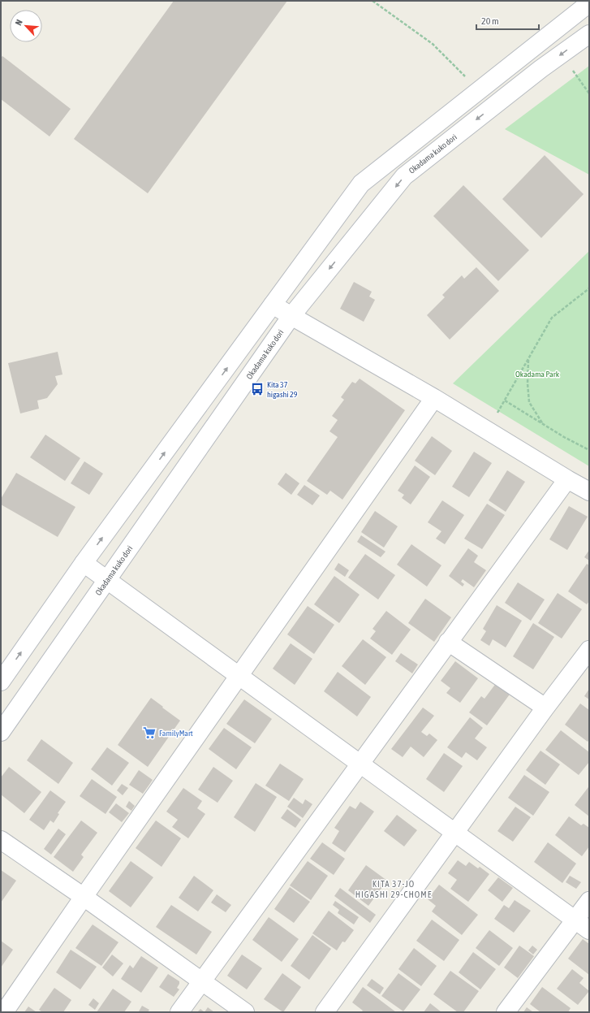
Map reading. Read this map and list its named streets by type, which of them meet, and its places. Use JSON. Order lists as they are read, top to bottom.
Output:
{
  "streets": {
    "street": ["Okadama kuko dori"]
  },
  "districts": ["KITA 37-JO HIGASHI 29-CHOME"],
  "parks": ["Okadama Park"],
  "places": {
    "bus stop": ["Kita 37 higashi 29"],
    "supermarket": ["FamilyMart"]
  },
  "scale_bar": "20 m",
  "north": "top left"
}
